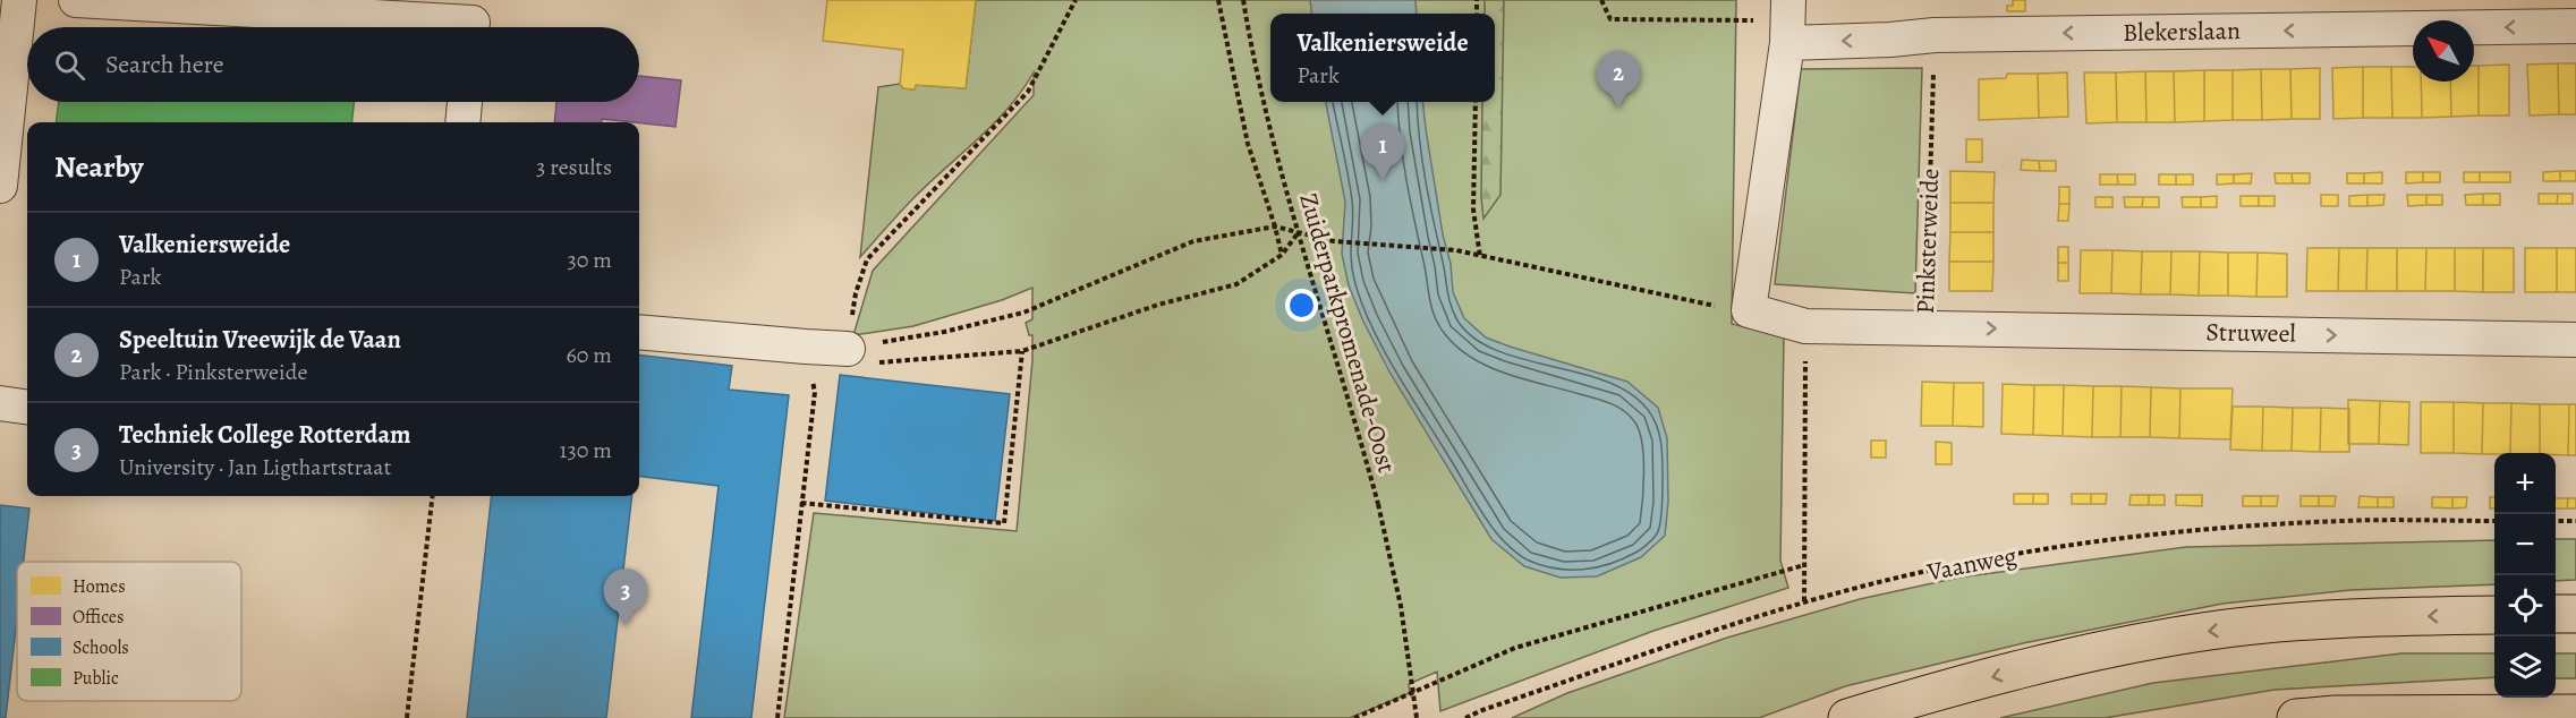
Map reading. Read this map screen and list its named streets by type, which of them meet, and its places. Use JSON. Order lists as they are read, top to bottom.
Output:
{
  "streets": {
    "street": ["Blekerslaan", "Pinksterweide", "Struweel"],
    "path": ["Zuiderparkpromenade-Oost", "Vaanweg"]
  },
  "crossings": [
    ["Blekerslaan", "Pinksterweide"],
    ["Pinksterweide", "Struweel"]
  ],
  "one_way": ["Blekerslaan", "Struweel"],
  "legend": [
    "Homes",
    "Offices",
    "Schools",
    "Public"
  ],
  "north": "top left",
  "page": {
    "popup": ["Valkeniersweide", "Park"],
    "search": "Search here",
    "pins": ["2", "1", "3"],
    "heading": ["Nearby", "3 results"],
    "list": [
      {
        "mark": "1",
        "name": "Valkeniersweide",
        "note": "Park",
        "value": "30 m"
      },
      {
        "mark": "2",
        "name": "Speeltuin Vreewijk de Vaan",
        "note": "Park · Pinksterweide",
        "value": "60 m"
      },
      {
        "mark": "3",
        "name": "Techniek College Rotterdam",
        "note": "University · Jan Ligthartstraat",
        "value": "130 m"
      }
    ],
    "map_buttons": ["+", "−"]
  }
}
